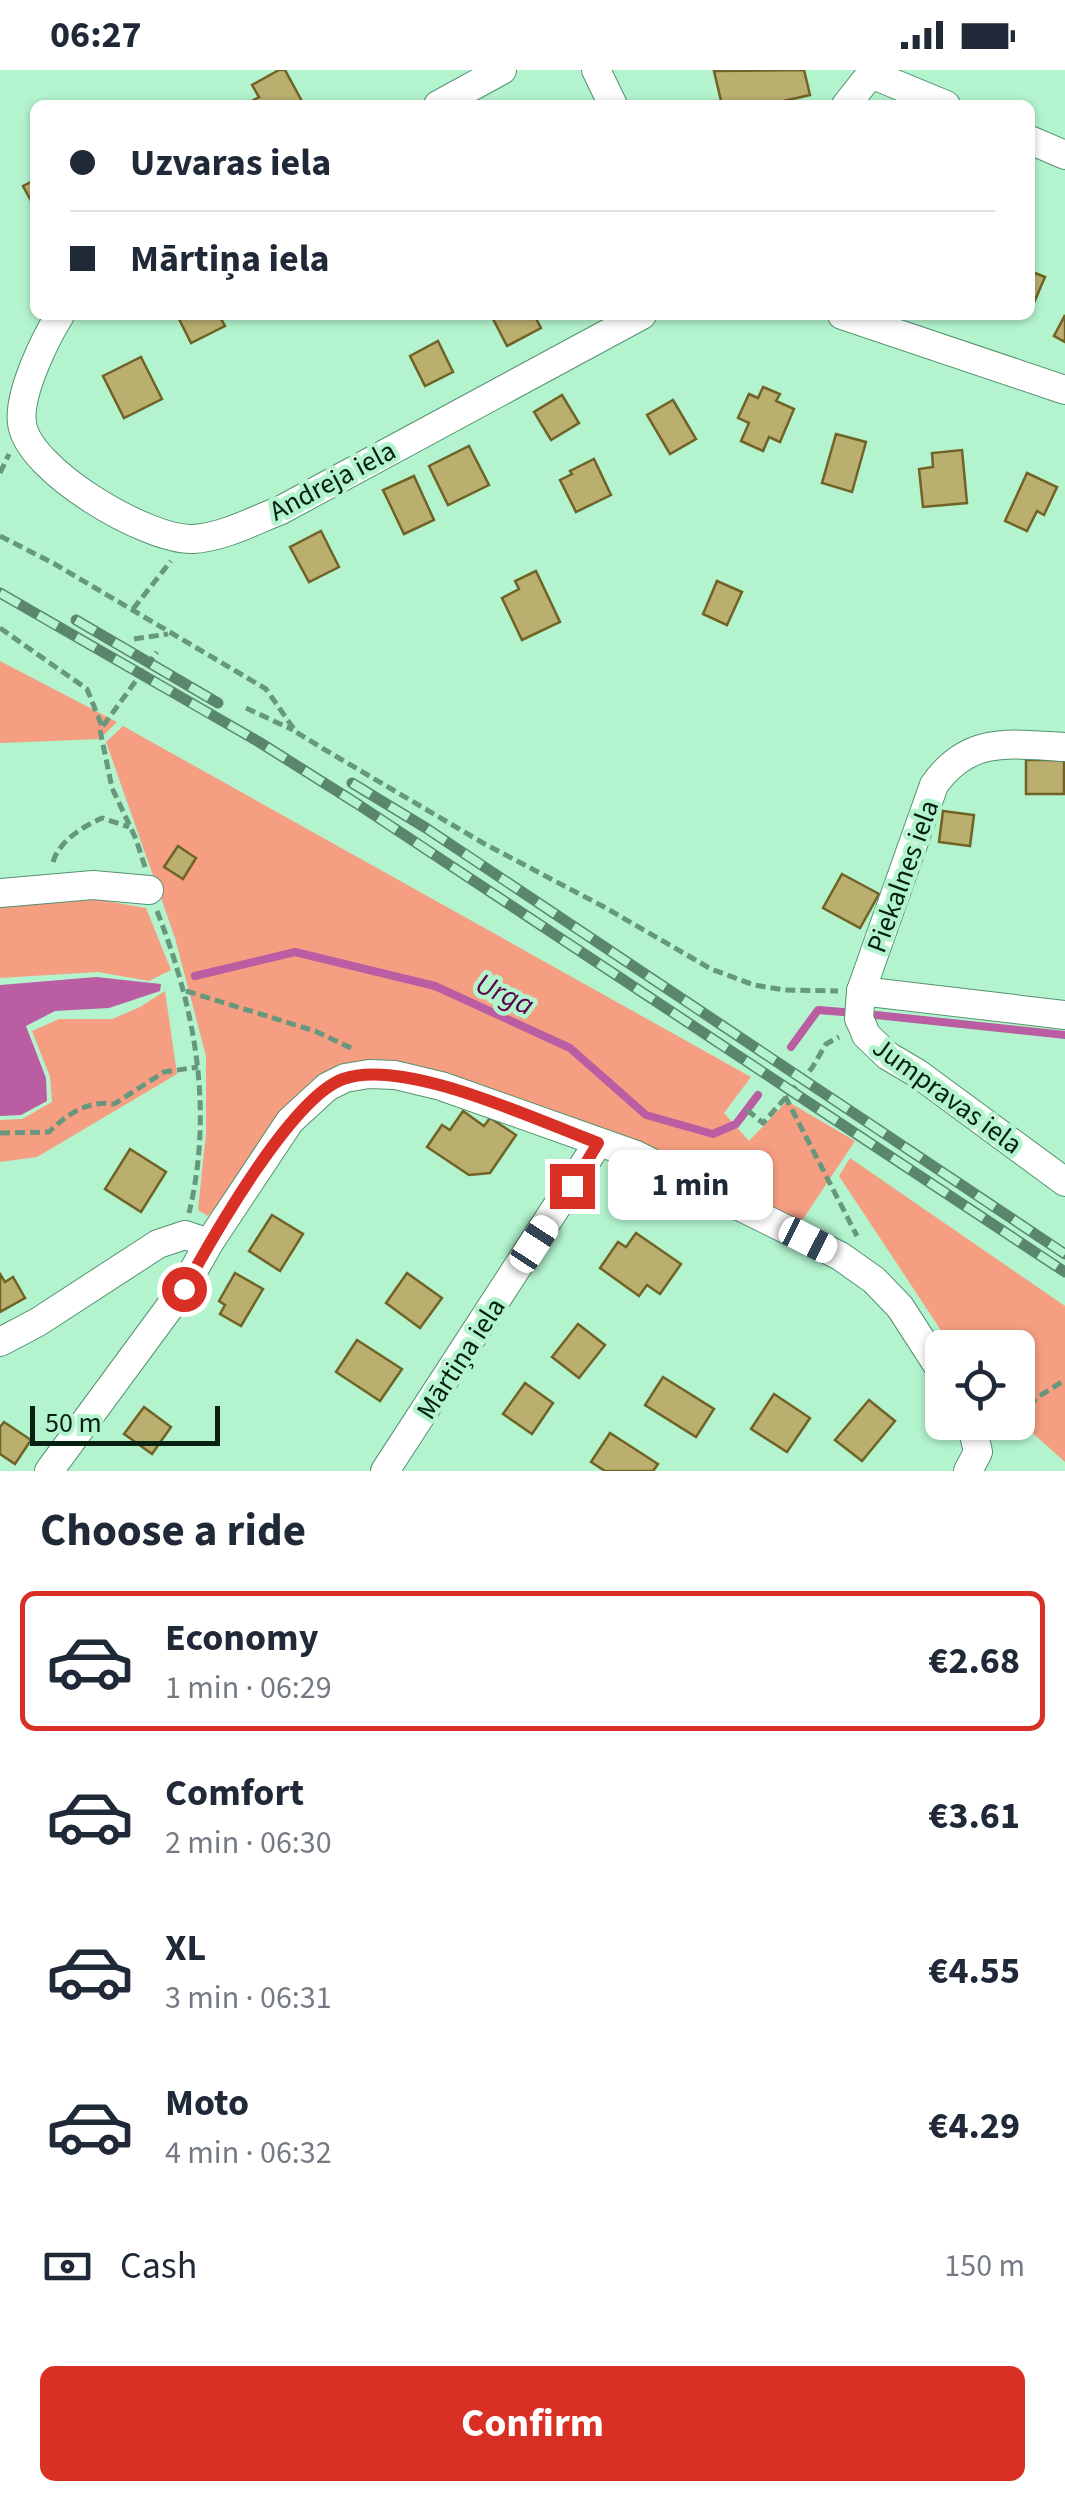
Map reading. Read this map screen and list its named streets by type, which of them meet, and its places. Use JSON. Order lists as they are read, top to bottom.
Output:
{
  "streets": {
    "street": [
      "Andreja iela",
      "Piekalnes iela",
      "Jumpravas iela",
      "Mārtiņa iela"
    ]
  },
  "crossings": [
    ["Piekalnes iela", "Jumpravas iela"]
  ],
  "water": ["Urga"],
  "scale_bar": "50 m",
  "page": {
    "status": "06:27",
    "banner": ["Uzvaras iela", "Mārtiņa iela"],
    "bubble": "1 min",
    "scale": "50 m",
    "heading": "Choose a ride",
    "list": [
      {
        "name": "Economy",
        "note": "1 min · 06:29",
        "value": "€2.68"
      },
      {
        "name": "Comfort",
        "note": "2 min · 06:30",
        "value": "€3.61"
      },
      {
        "name": "XL",
        "note": "3 min · 06:31",
        "value": "€4.55"
      },
      {
        "name": "Moto",
        "note": "4 min · 06:32",
        "value": "€4.29"
      }
    ],
    "pay": ["Cash", "150 m"],
    "buttons": "Confirm"
  }
}
